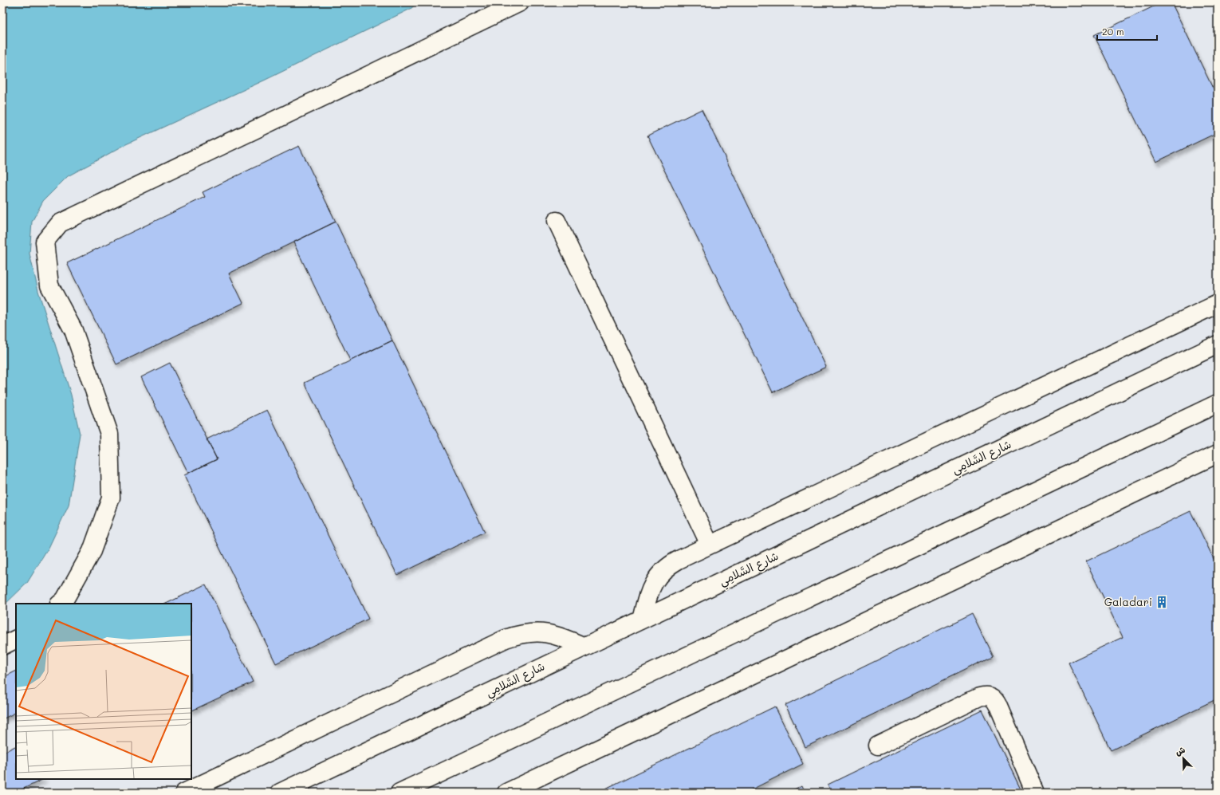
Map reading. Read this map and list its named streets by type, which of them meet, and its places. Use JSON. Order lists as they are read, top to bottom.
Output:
{
  "streets": {
    "street": ["شارع السَّلامِي"]
  },
  "places": {
    "building": ["Galadari"]
  },
  "scale_bar": "20 m",
  "north": "top left"
}
